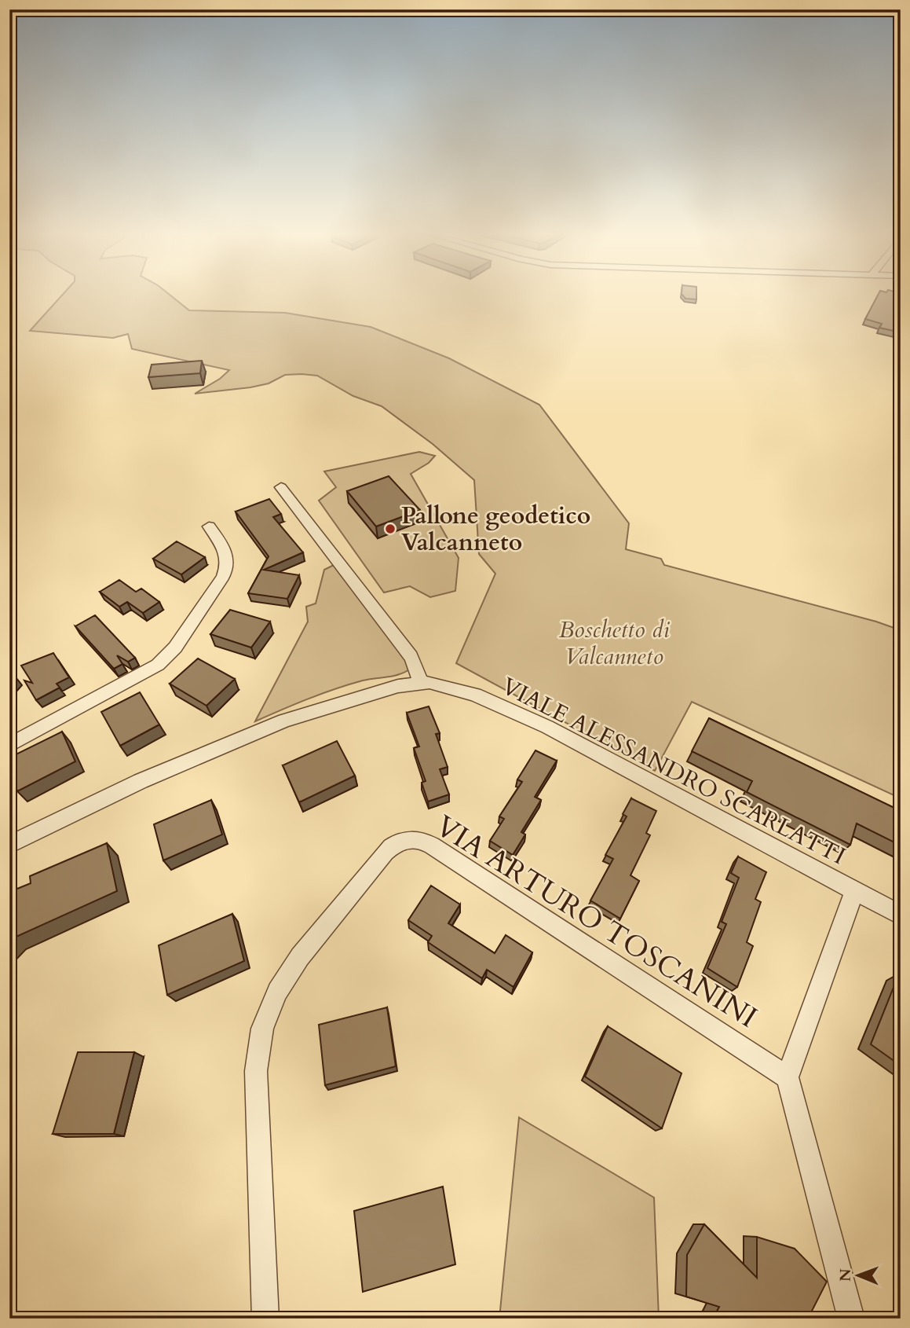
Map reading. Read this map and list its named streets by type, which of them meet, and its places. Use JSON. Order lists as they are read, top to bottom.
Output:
{
  "streets": {
    "street": ["VIALE ALESSANDRO SCARLATTI", "VIA ARTURO TOSCANINI"]
  },
  "parks": ["Boschetto di Valcanneto"],
  "places": ["Pallone geodetico Valcanneto"],
  "north": "left"
}
